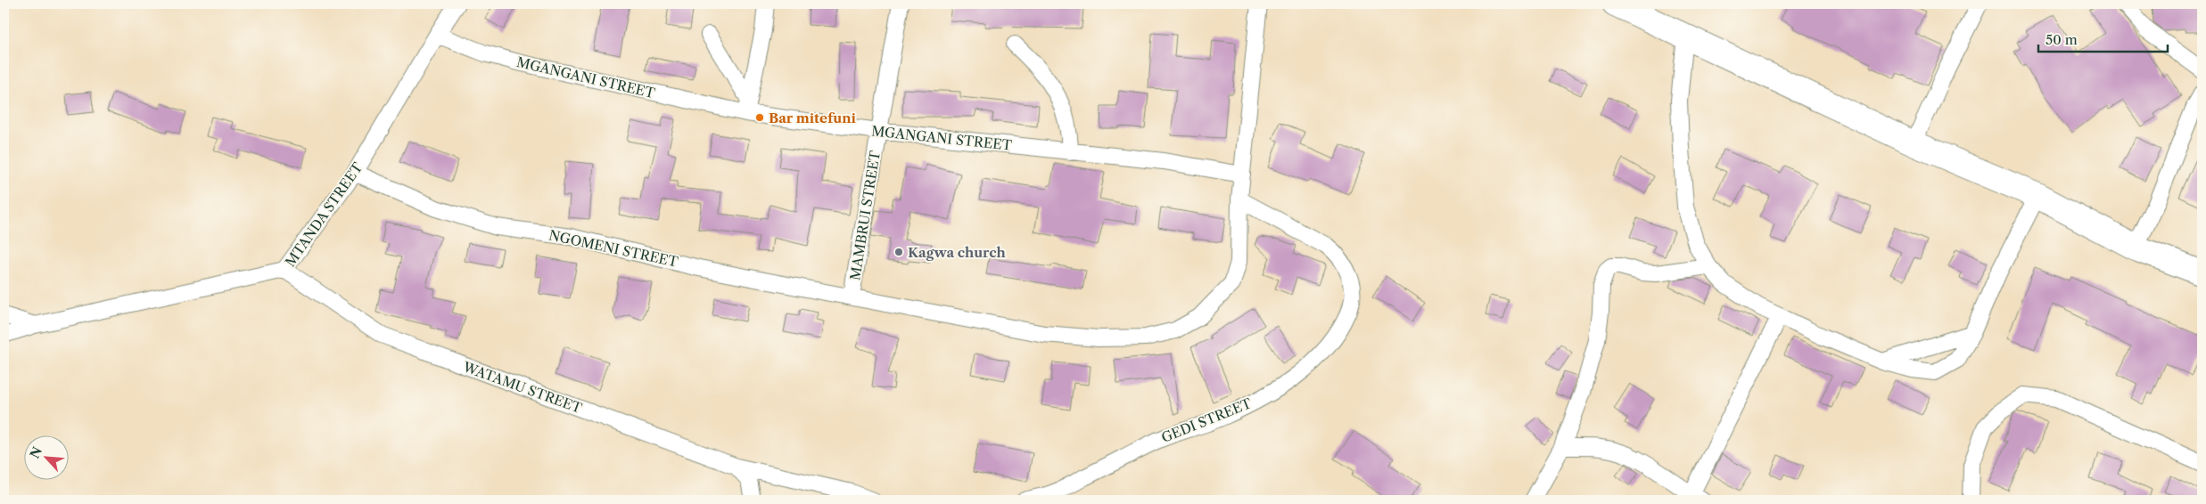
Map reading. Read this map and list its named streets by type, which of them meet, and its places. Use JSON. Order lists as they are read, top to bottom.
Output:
{
  "streets": {
    "street": [
      "MGANGANI STREET",
      "MTANDA STREET",
      "MAMBRUI STREET",
      "NGOMENI STREET",
      "WATAMU STREET",
      "GEDI STREET"
    ]
  },
  "crossings": [
    ["MGANGANI STREET", "MTANDA STREET"],
    ["MGANGANI STREET", "MAMBRUI STREET"],
    ["MGANGANI STREET", "NGOMENI STREET"],
    ["MTANDA STREET", "NGOMENI STREET"],
    ["MTANDA STREET", "WATAMU STREET"],
    ["MAMBRUI STREET", "NGOMENI STREET"],
    ["NGOMENI STREET", "GEDI STREET"]
  ],
  "places": ["Bar mitefuni", "Kagwa church"],
  "scale_bar": "50 m",
  "north": "top left"
}
